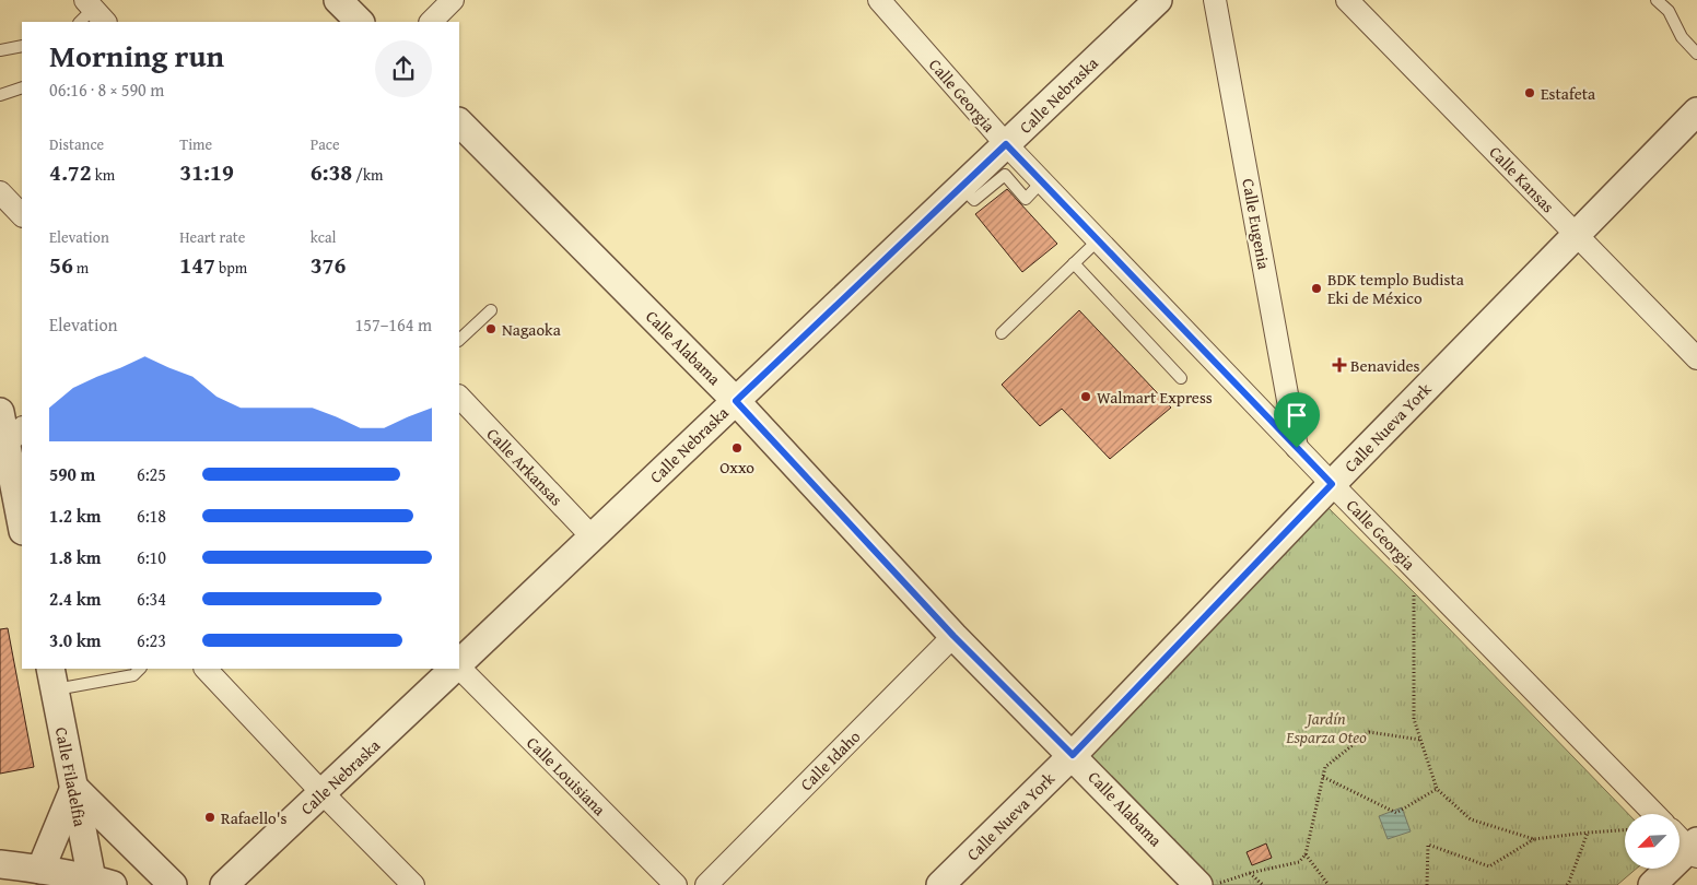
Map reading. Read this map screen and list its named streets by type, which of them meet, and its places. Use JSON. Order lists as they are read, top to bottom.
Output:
{
  "streets": {
    "street": [
      "Calle Georgia",
      "Calle Nebraska",
      "Calle Kansas",
      "Calle Eugenia",
      "Calle Alabama",
      "Calle Nueva York",
      "Calle Arkansas",
      "Calle Idaho",
      "Calle Louisiana",
      "Calle Filadelfia"
    ]
  },
  "crossings": [
    ["Calle Georgia", "Calle Nebraska"],
    ["Calle Georgia", "Calle Eugenia"],
    ["Calle Georgia", "Calle Nueva York"],
    ["Calle Nebraska", "Calle Alabama"],
    ["Calle Nebraska", "Calle Arkansas"],
    ["Calle Kansas", "Calle Nueva York"],
    ["Calle Alabama", "Calle Nueva York"],
    ["Calle Alabama", "Calle Idaho"]
  ],
  "parks": ["Jardín Esparza Oteo"],
  "places": {
    "other": [
      "Estafeta",
      "BDK templo Budista Eki de México",
      "Nagaoka",
      "Walmart Express",
      "Oxxo",
      "Rafaello's"
    ],
    "health": ["Benavides"]
  },
  "north": "bottom left",
  "page": {
    "heading": ["Morning run", "06:16 · 8 × 590 m"],
    "stats": [
      ["Distance", "4.72 km"],
      ["Time", "31:19"],
      ["Pace", "6:38 /km"],
      ["Elevation", "56 m"],
      ["Heart rate", "147 bpm"],
      ["kcal", "376"]
    ],
    "chart": ["Elevation", "157–164 m"],
    "list": [
      {
        "name": "590 m",
        "note": "6:25"
      },
      {
        "name": "1.2 km",
        "note": "6:18"
      },
      {
        "name": "1.8 km",
        "note": "6:10"
      },
      {
        "name": "2.4 km",
        "note": "6:34"
      },
      {
        "name": "3.0 km",
        "note": "6:23"
      }
    ]
  }
}
